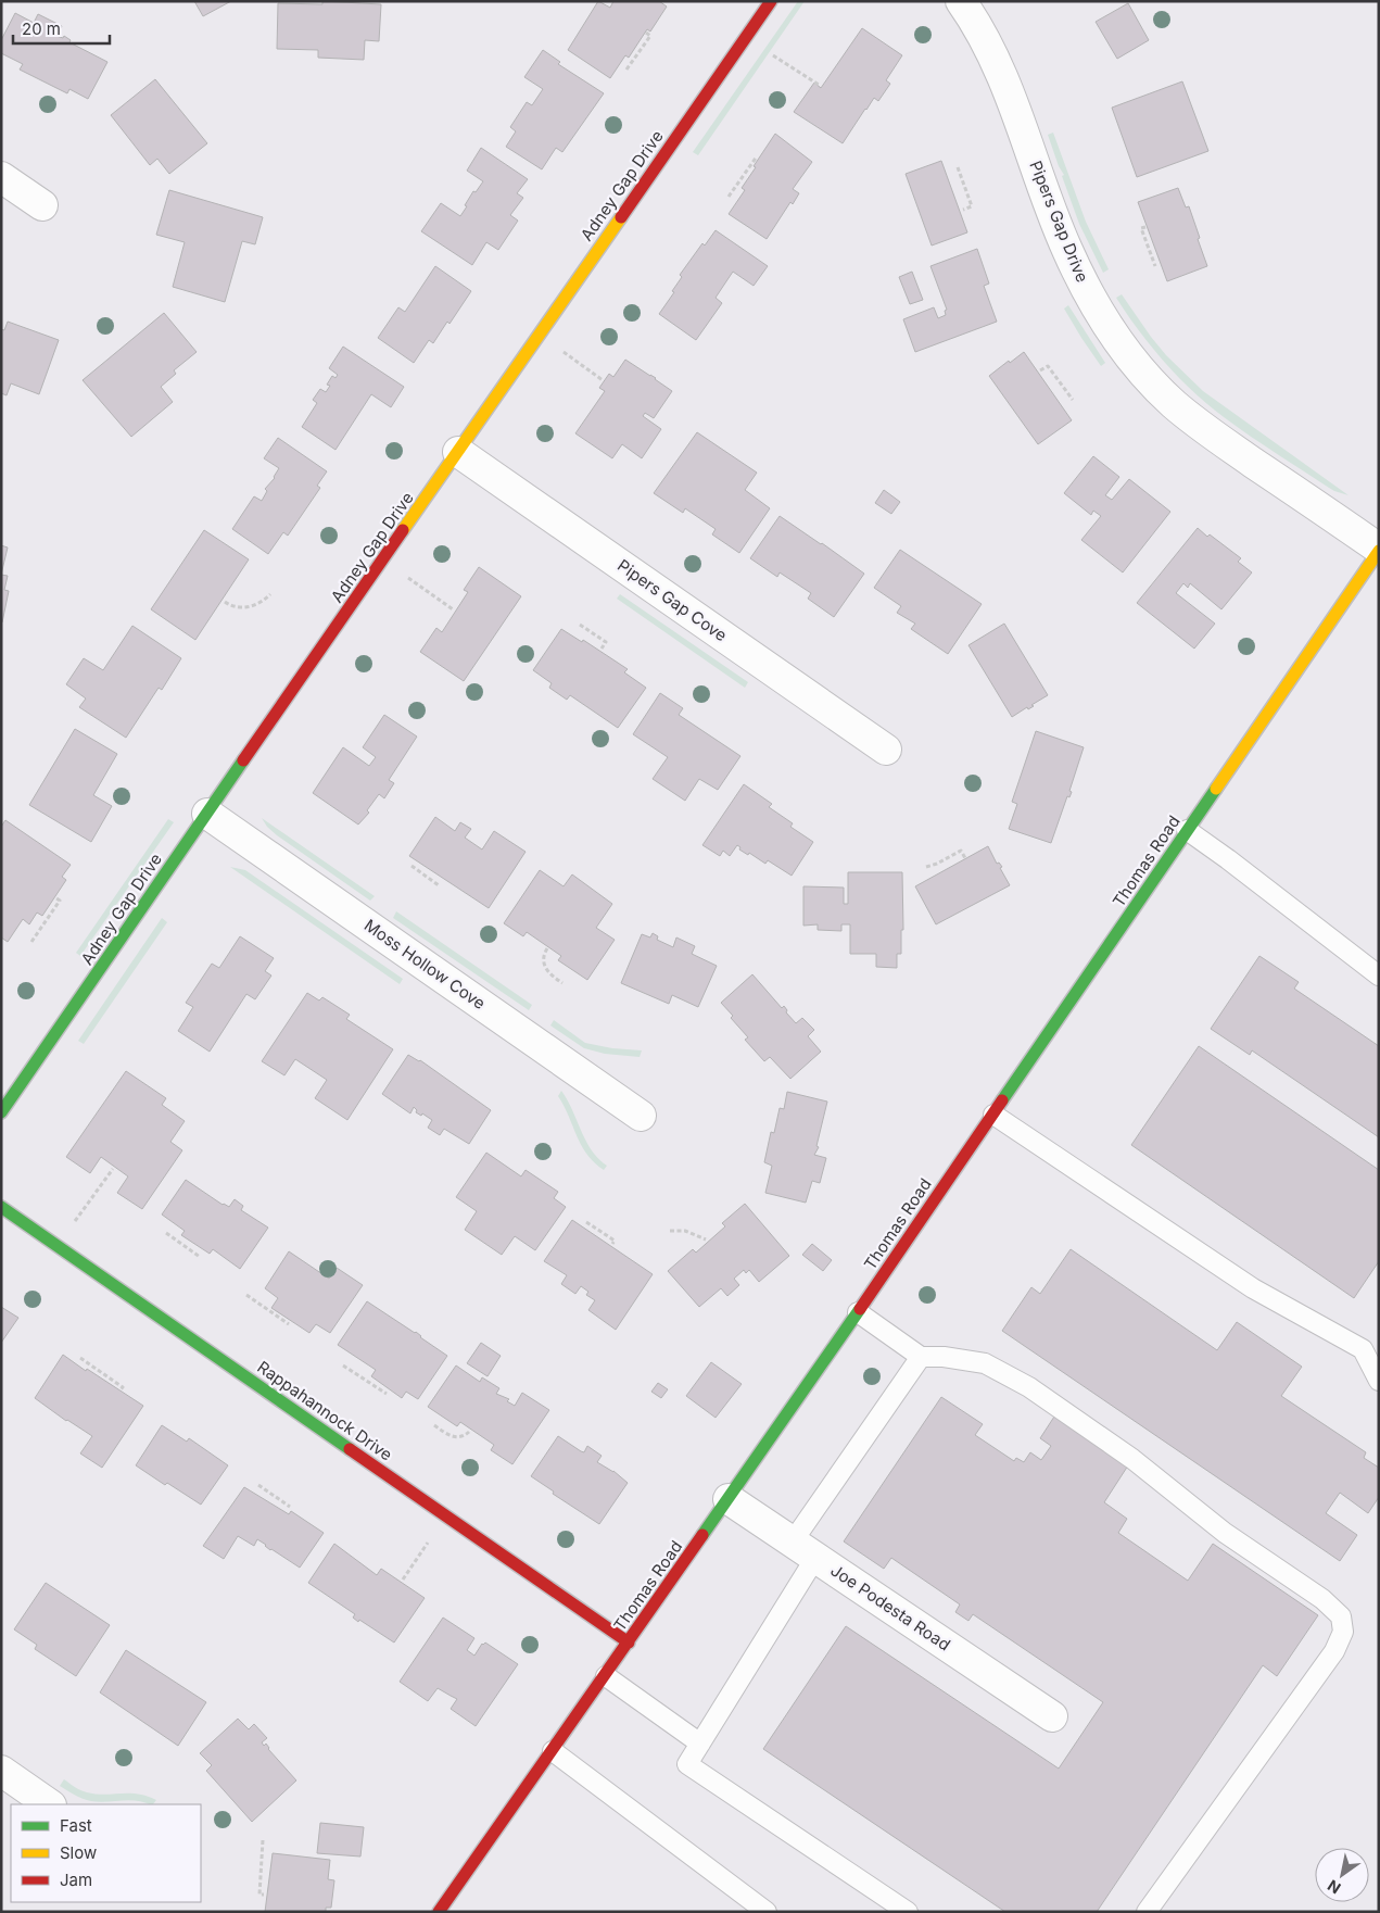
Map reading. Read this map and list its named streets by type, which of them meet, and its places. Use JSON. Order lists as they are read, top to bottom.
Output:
{
  "streets": {
    "street": [
      "Adney Gap Drive",
      "Pipers Gap Drive",
      "Pipers Gap Cove",
      "Thomas Road",
      "Moss Hollow Cove",
      "Rappahannock Drive",
      "Joe Podesta Road"
    ]
  },
  "crossings": [
    ["Adney Gap Drive", "Pipers Gap Cove"],
    ["Adney Gap Drive", "Moss Hollow Cove"],
    ["Pipers Gap Drive", "Thomas Road"],
    ["Thomas Road", "Rappahannock Drive"],
    ["Thomas Road", "Joe Podesta Road"]
  ],
  "legend": ["Fast", "Slow", "Jam"],
  "scale_bar": "20 m",
  "north": "bottom left"
}
